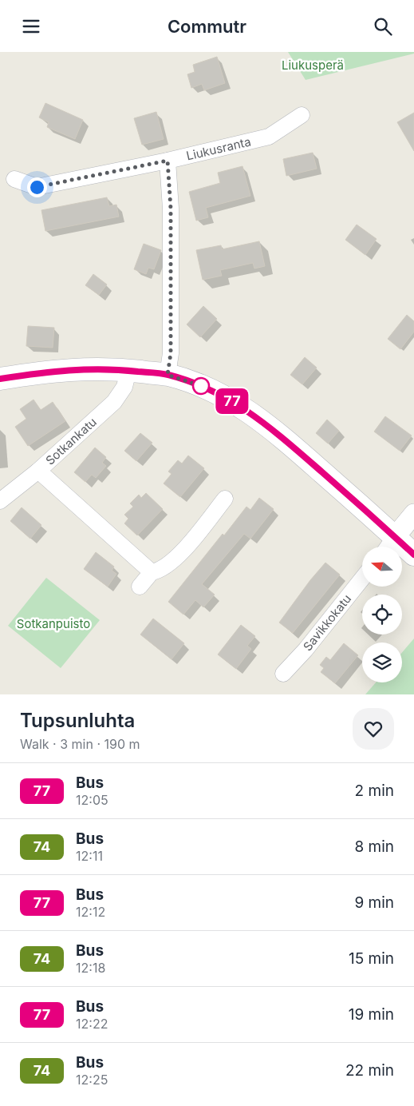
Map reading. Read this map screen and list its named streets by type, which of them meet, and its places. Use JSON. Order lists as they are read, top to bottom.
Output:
{
  "streets": {
    "street": ["Liukusranta", "Sotkankatu", "Savikkokatu"]
  },
  "parks": ["Liukusperä", "Sotkanpuisto"],
  "lines": ["bus line 77"],
  "north": "left",
  "page": {
    "header": "Commutr",
    "on_map": "77",
    "heading": ["Tupsunluhta", "Walk · 3 min · 190 m"],
    "list": [
      {
        "mark": "77",
        "name": "Bus",
        "note": "12:05",
        "value": "2 min"
      },
      {
        "mark": "74",
        "name": "Bus",
        "note": "12:11",
        "value": "8 min"
      },
      {
        "mark": "77",
        "name": "Bus",
        "note": "12:12",
        "value": "9 min"
      },
      {
        "mark": "74",
        "name": "Bus",
        "note": "12:18",
        "value": "15 min"
      },
      {
        "mark": "77",
        "name": "Bus",
        "note": "12:22",
        "value": "19 min"
      },
      {
        "mark": "74",
        "name": "Bus",
        "note": "12:25",
        "value": "22 min"
      }
    ]
  }
}
